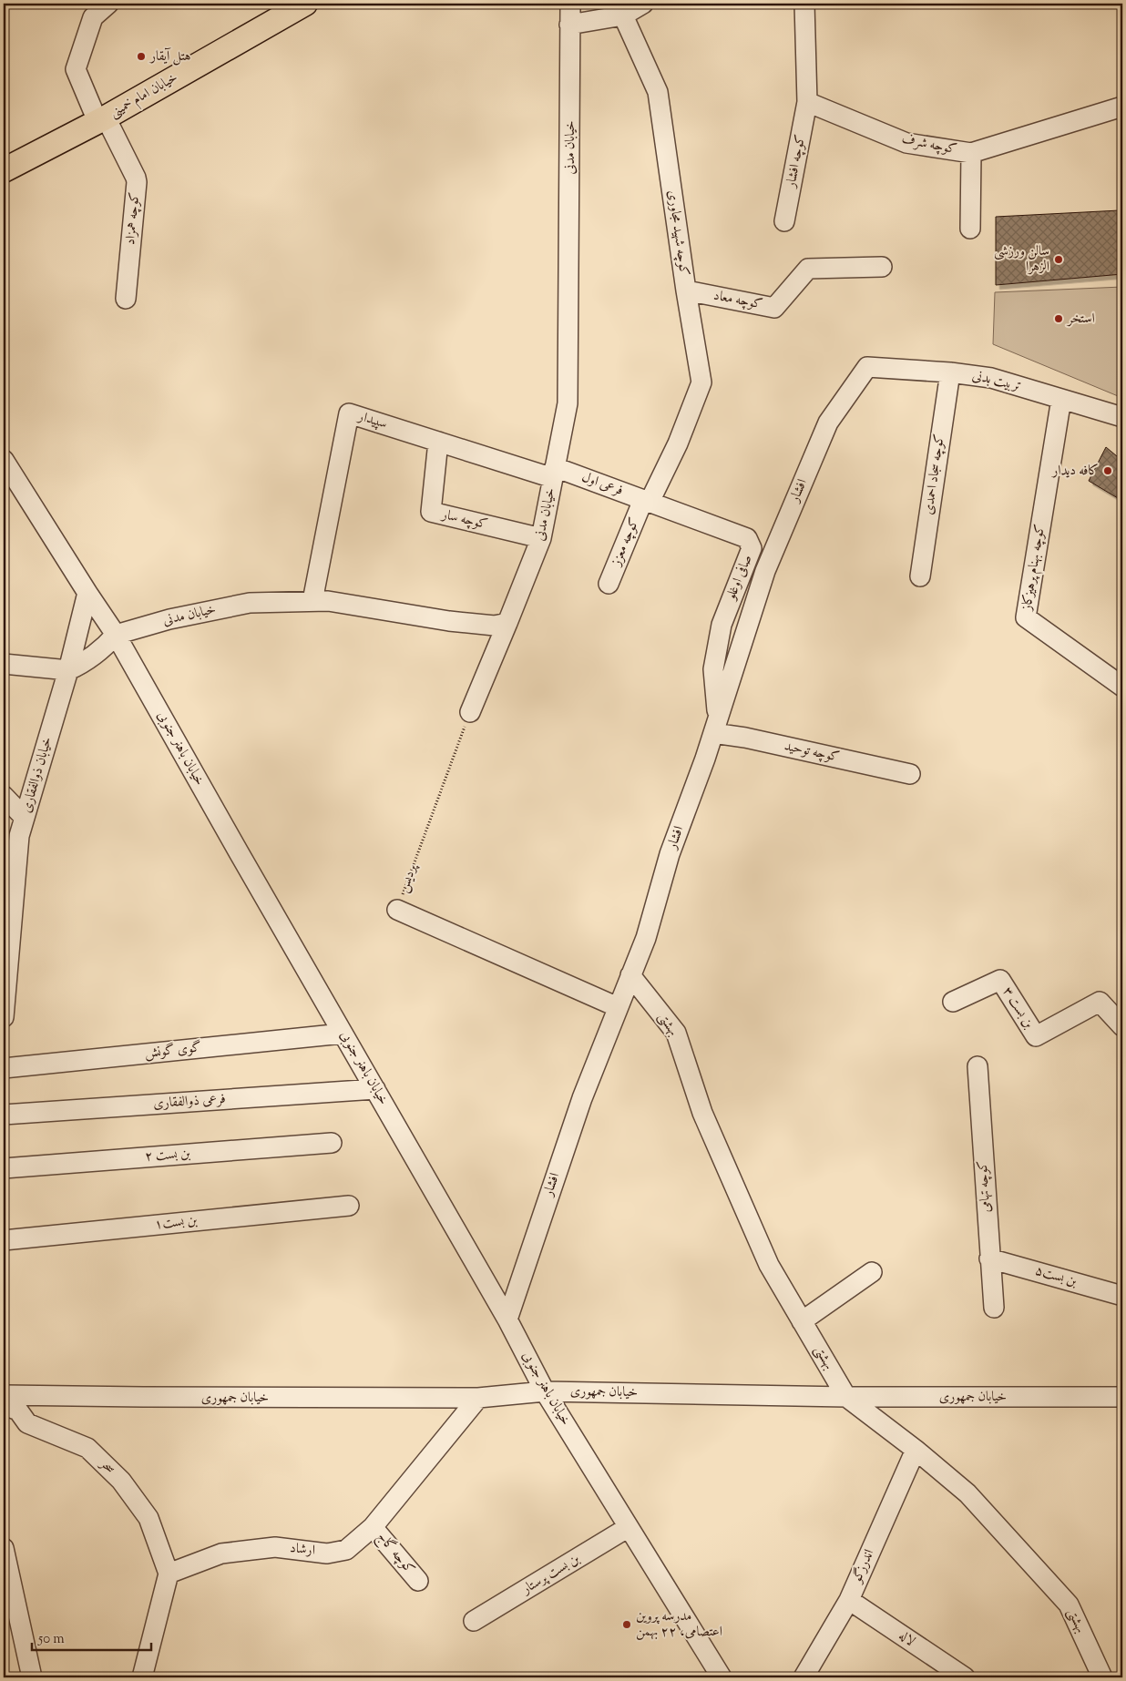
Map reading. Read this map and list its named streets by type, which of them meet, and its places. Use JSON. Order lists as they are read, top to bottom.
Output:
{
  "streets": {
    "main road": ["خیابان امام خمینی"],
    "street": [
      "کوچه شرف",
      "خیابان مدنی",
      "کوچه افشار",
      "کوچه همزاد",
      "کوچه شهید مجاوری",
      "کوچه معاد",
      "تربیت بدنی",
      "سپیدار",
      "کوچه سجاد احمدی",
      "فرعی اول",
      "افشار",
      "کوچه سار",
      "کوچه معزز",
      "کوچه بهنام پرهیزکاز",
      "صافی اوغلو",
      "خیابان باهنر جنوبی",
      "کوچه توحید",
      "خیابان ذوالفقاری",
      "پردیس",
      "بن بست ۳",
      "بهشتی",
      "گوی گونش",
      "فرعی ذوالفقاری",
      "بن بست ۲",
      "کوچه تهامی",
      "بن بست۱",
      "بن بست۵",
      "خیابان جمهوری",
      "سحر",
      "ارشاد",
      "کوچه گاج",
      "اندرزگو",
      "بن بست پرستار",
      "لاله"
    ]
  },
  "crossings": [
    ["خیابان امام خمینی", "کوچه همزاد"],
    ["کوچه شرف", "کوچه افشار"],
    ["خیابان مدنی", "سپیدار"],
    ["خیابان مدنی", "فرعی اول"],
    ["خیابان مدنی", "کوچه سار"],
    ["خیابان مدنی", "خیابان باهنر جنوبی"],
    ["کوچه شهید مجاوری", "کوچه معاد"],
    ["کوچه شهید مجاوری", "فرعی اول"],
    ["کوچه شهید مجاوری", "کوچه معزز"],
    ["کوچه شهید مجاوری", "صافی اوغلو"],
    ["تربیت بدنی", "کوچه سجاد احمدی"],
    ["تربیت بدنی", "افشار"],
    ["تربیت بدنی", "کوچه بهنام پرهیزکاز"],
    ["سپیدار", "فرعی اول"],
    ["سپیدار", "کوچه سار"],
    ["فرعی اول", "کوچه معزز"],
    ["فرعی اول", "صافی اوغلو"],
    ["افشار", "صافی اوغلو"],
    ["افشار", "خیابان باهنر جنوبی"],
    ["افشار", "کوچه توحید"],
    ["افشار", "پردیس"],
    ["افشار", "بهشتی"],
    ["کوچه معزز", "صافی اوغلو"],
    ["صافی اوغلو", "کوچه توحید"],
    ["خیابان باهنر جنوبی", "خیابان ذوالفقاری"],
    ["خیابان باهنر جنوبی", "گوی گونش"],
    ["خیابان باهنر جنوبی", "فرعی ذوالفقاری"],
    ["خیابان باهنر جنوبی", "خیابان جمهوری"],
    ["خیابان باهنر جنوبی", "بن بست پرستار"],
    ["بهشتی", "خیابان جمهوری"],
    ["بهشتی", "اندرزگو"],
    ["کوچه تهامی", "بن بست۵"],
    ["خیابان جمهوری", "ارشاد"],
    ["سحر", "ارشاد"],
    ["ارشاد", "کوچه گاج"],
    ["اندرزگو", "لاله"]
  ],
  "places": [
    "هتل آیقار",
    "سالن ورزشی الزهرا",
    "استخر",
    "کافه دیدار",
    "مدرسه پروین اعتصامی، ۲۲ بهمن"
  ],
  "scale_bar": "50 m"
}
